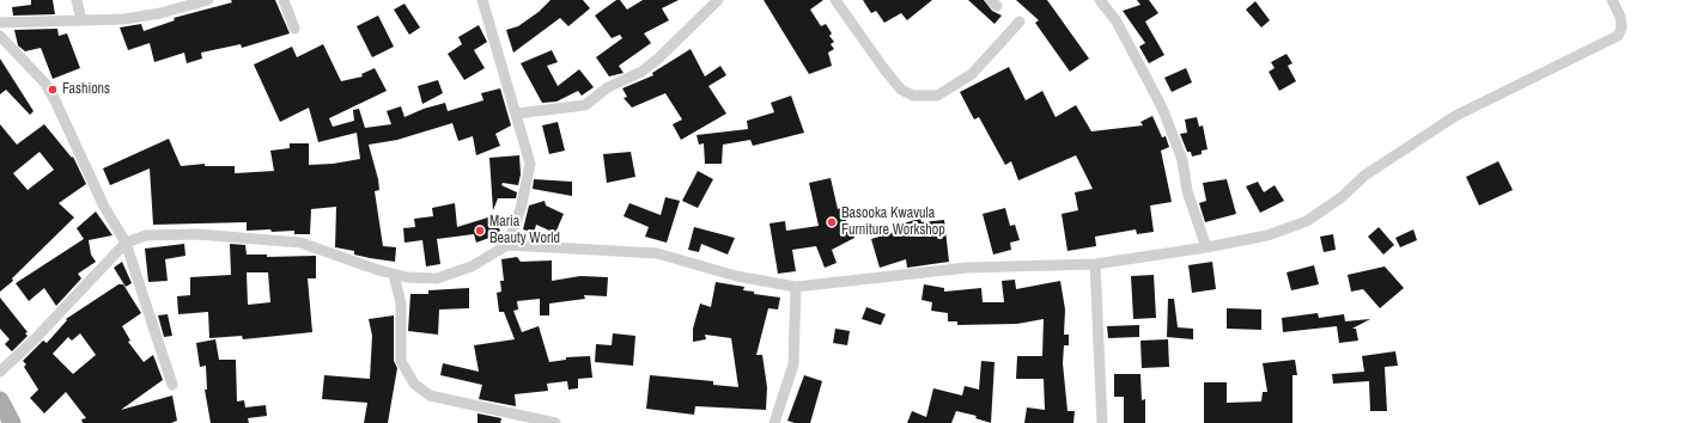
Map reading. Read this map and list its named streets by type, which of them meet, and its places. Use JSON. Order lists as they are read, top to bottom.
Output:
{
  "places": ["Fashions", "Basooka Kwavula Furniture Workshop", "Maria Beauty World"]
}
